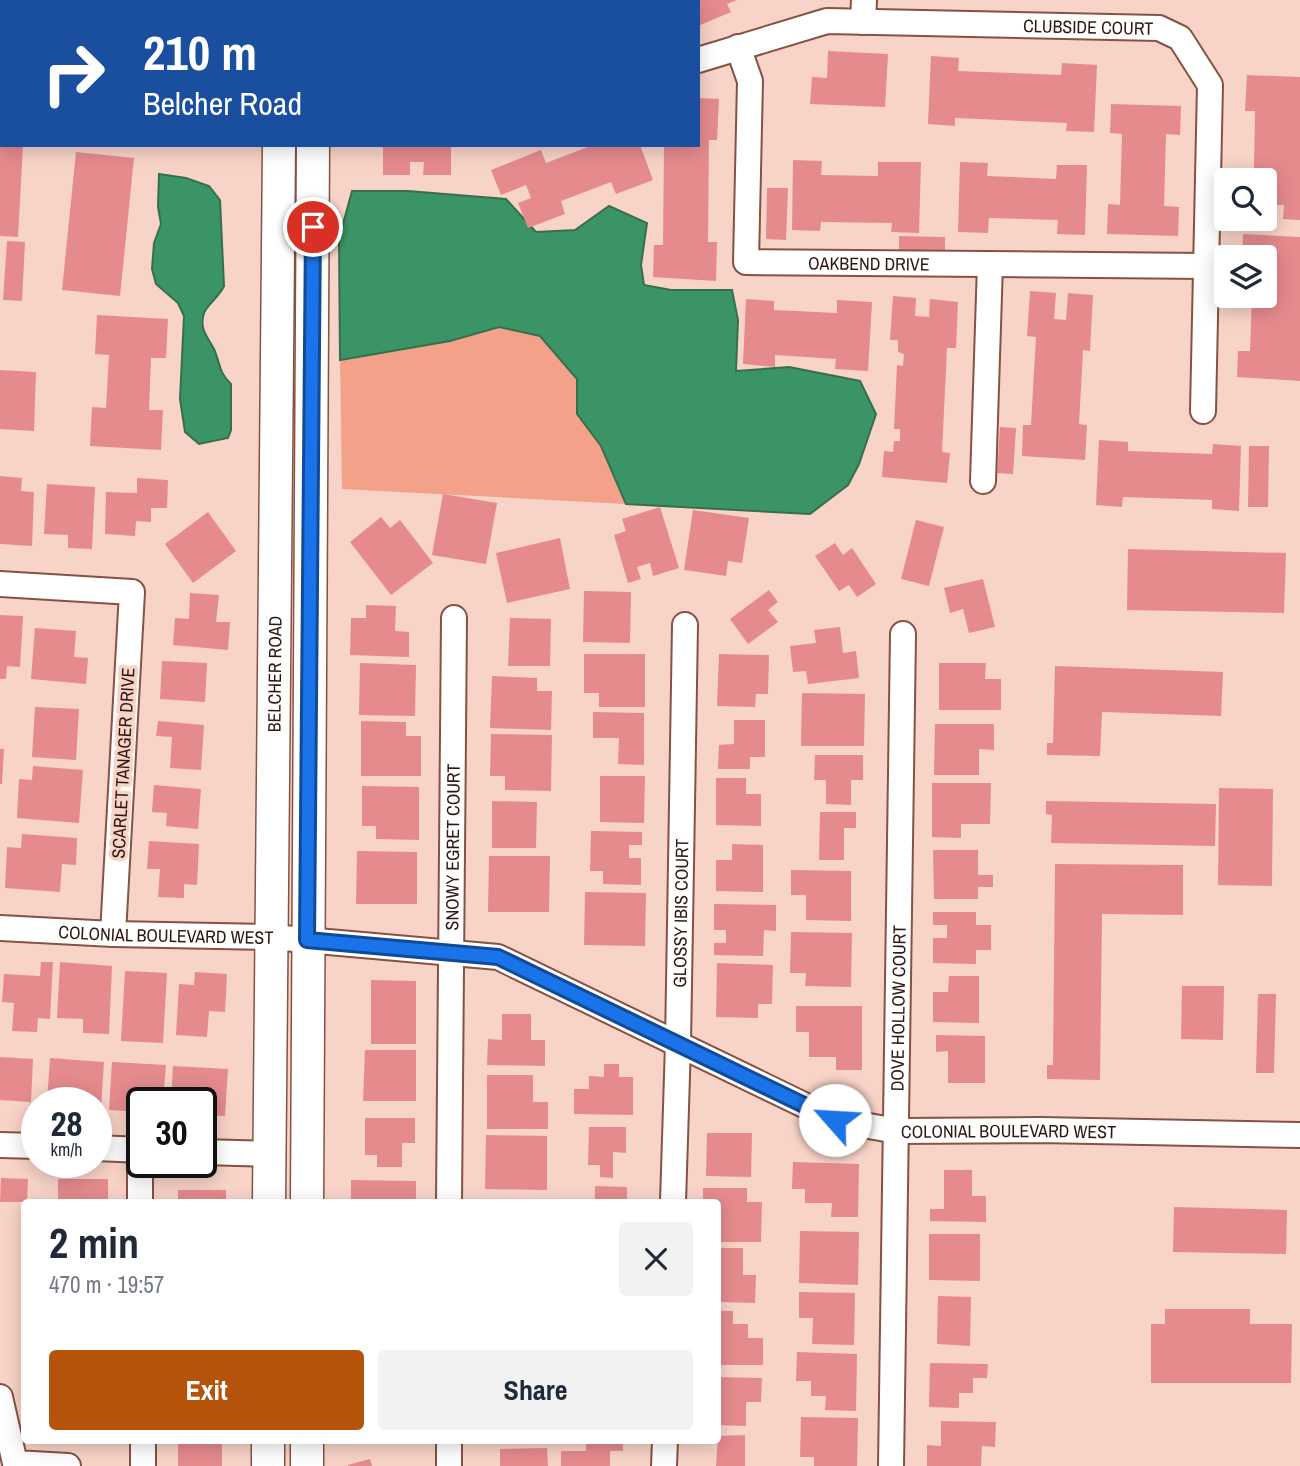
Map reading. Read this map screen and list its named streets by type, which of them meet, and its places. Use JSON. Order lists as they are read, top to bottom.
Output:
{
  "streets": {
    "main road": ["BELCHER ROAD"],
    "street": [
      "CLUBSIDE COURT",
      "OAKBEND DRIVE",
      "SCARLET TANAGER DRIVE",
      "SNOWY EGRET COURT",
      "GLOSSY IBIS COURT",
      "COLONIAL BOULEVARD WEST",
      "DOVE HOLLOW COURT"
    ]
  },
  "crossings": [
    ["CLUBSIDE COURT", "OAKBEND DRIVE"],
    ["BELCHER ROAD", "COLONIAL BOULEVARD WEST"],
    ["SCARLET TANAGER DRIVE", "COLONIAL BOULEVARD WEST"],
    ["SNOWY EGRET COURT", "COLONIAL BOULEVARD WEST"],
    ["GLOSSY IBIS COURT", "COLONIAL BOULEVARD WEST"],
    ["COLONIAL BOULEVARD WEST", "DOVE HOLLOW COURT"]
  ],
  "page": {
    "turn": ["210 m", "Belcher Road"],
    "speed": "28 km/h",
    "limit": "30",
    "heading": ["2 min", "470 m · 19:57"],
    "buttons": ["Exit", "Share"]
  }
}
